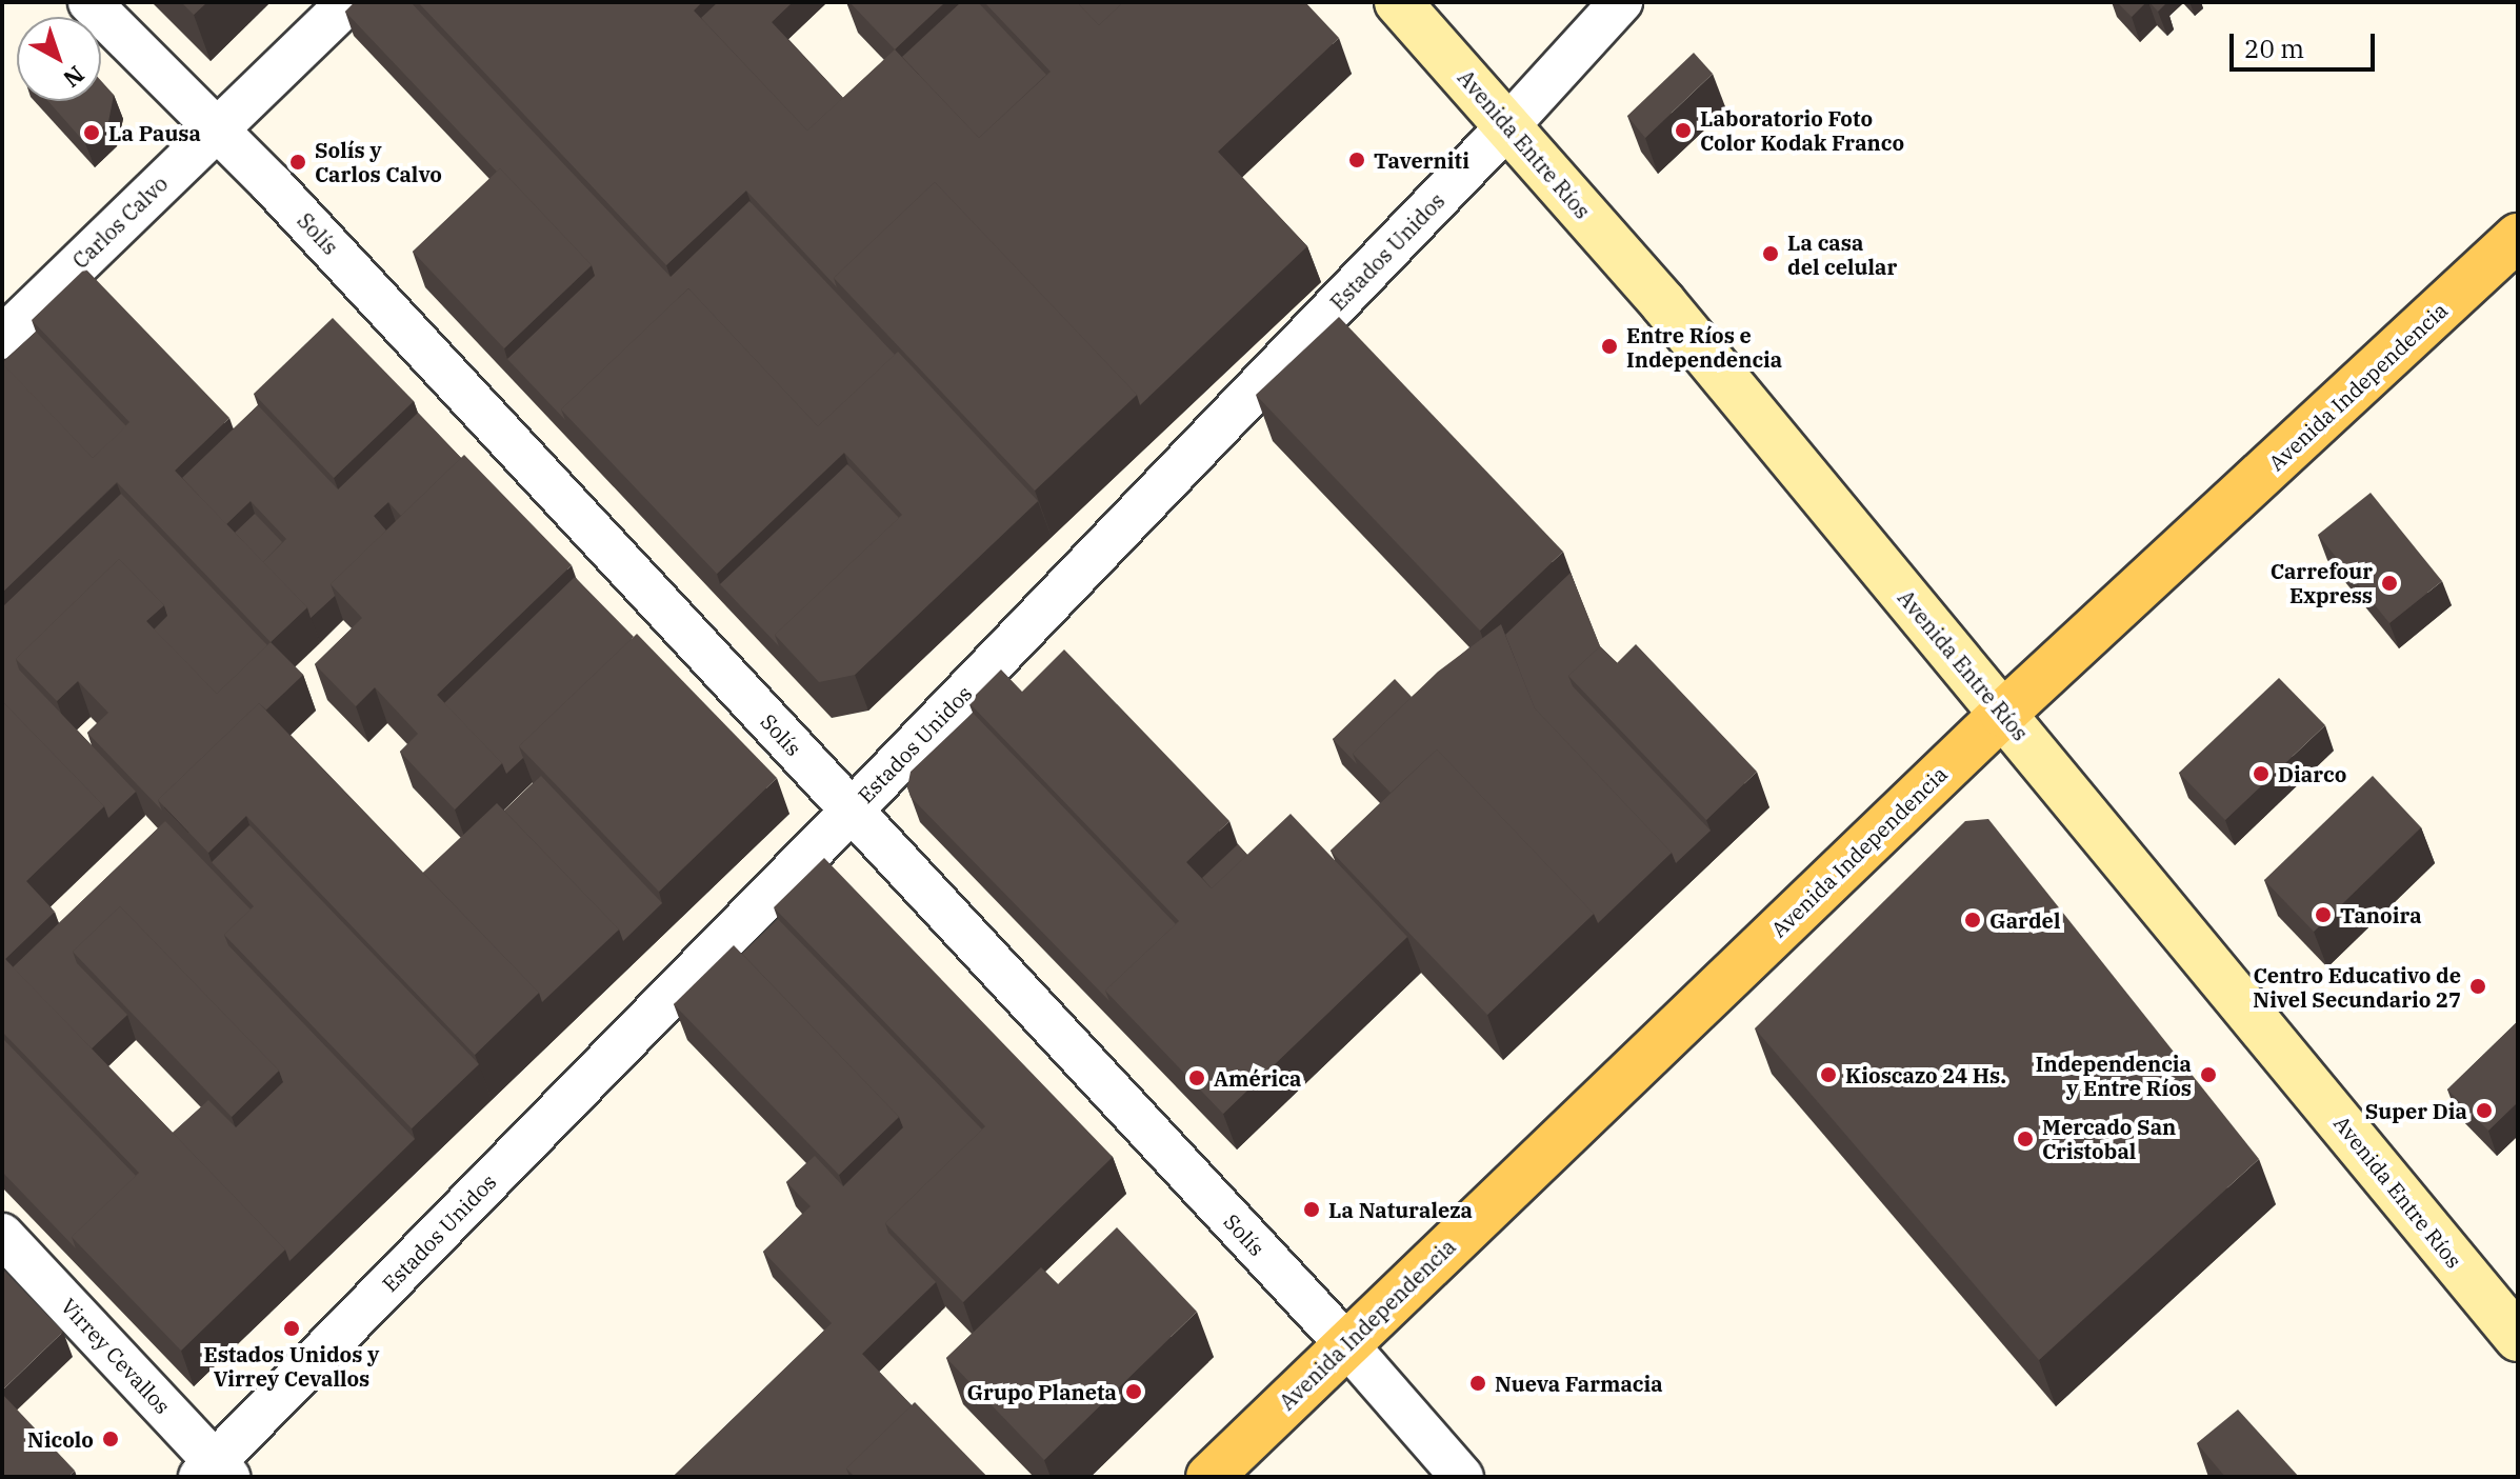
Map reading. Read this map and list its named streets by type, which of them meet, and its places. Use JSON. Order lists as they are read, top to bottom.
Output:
{
  "streets": {
    "main road": ["Avenida Entre Ríos", "Avenida Independencia"],
    "street": [
      "Carlos Calvo",
      "Solís",
      "Estados Unidos",
      "Virrey Cevallos"
    ]
  },
  "crossings": [
    ["Avenida Entre Ríos", "Estados Unidos"],
    ["Avenida Entre Ríos", "Avenida Independencia"],
    ["Carlos Calvo", "Solís"],
    ["Solís", "Estados Unidos"],
    ["Solís", "Avenida Independencia"],
    ["Estados Unidos", "Virrey Cevallos"]
  ],
  "places": [
    "Laboratorio Foto Color Kodak Franco",
    "La Pausa",
    "Taverniti",
    "Solís y Carlos Calvo",
    "La casa del celular",
    "Entre Ríos e Independencia",
    "Carrefour Express",
    "Diarco",
    "Tanoira",
    "Gardel",
    "Centro Educativo de Nivel Secundario 27",
    "Kioscazo 24 Hs.",
    "Independencia y Entre Ríos",
    "América",
    "Super Dia",
    "Mercado San Cristobal",
    "La Naturaleza",
    "Estados Unidos y Virrey Cevallos",
    "Nueva Farmacia",
    "Grupo Planeta",
    "Nicolo"
  ],
  "scale_bar": "20 m",
  "north": "bottom right"
}
